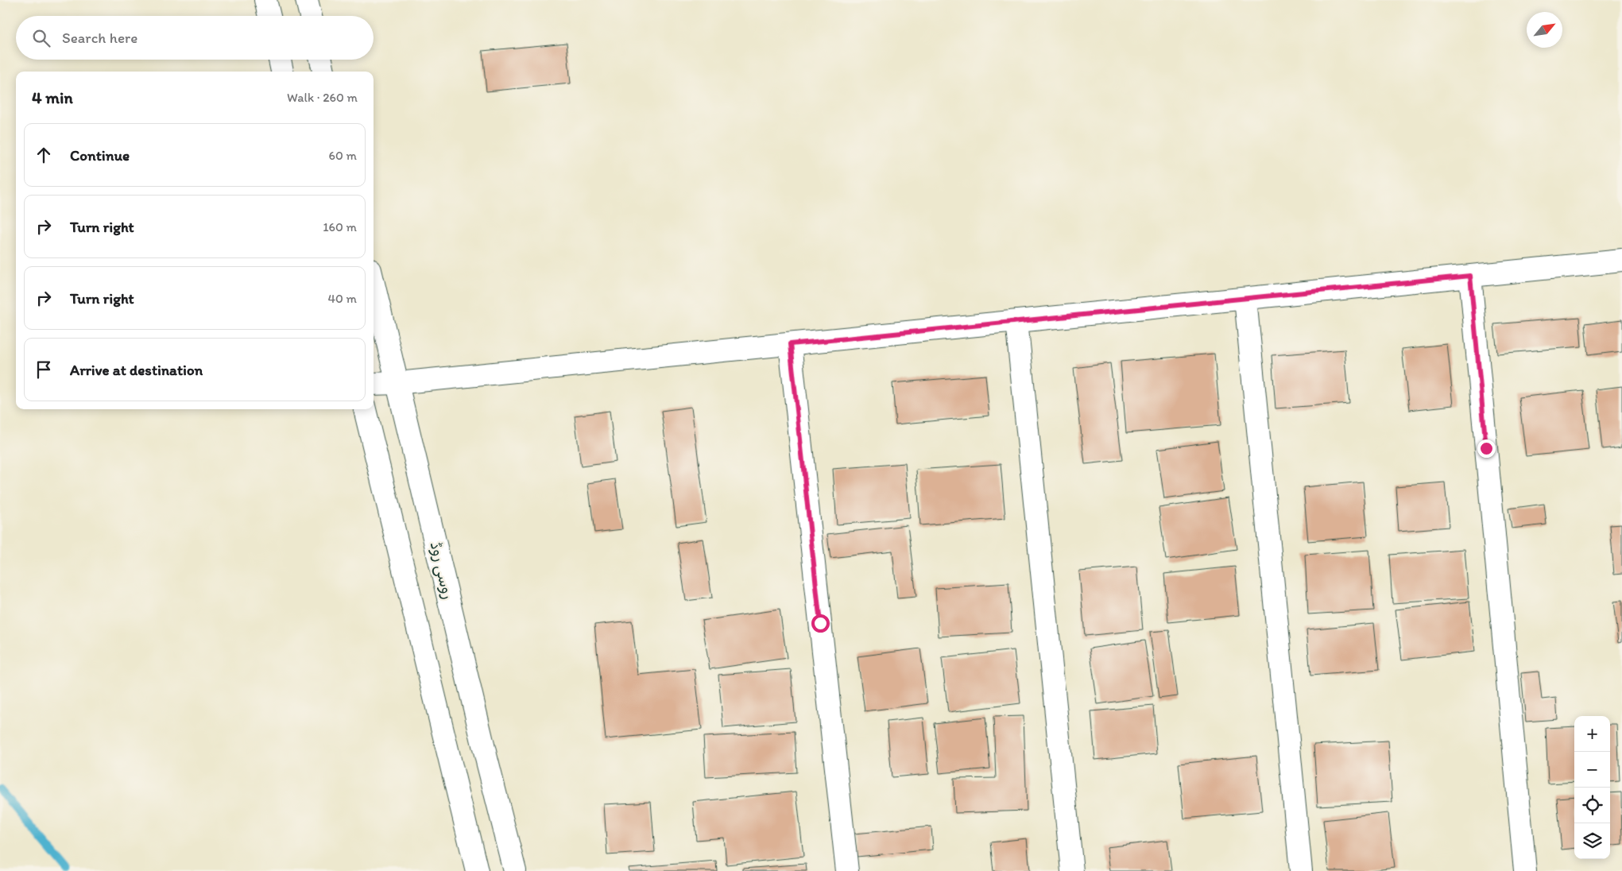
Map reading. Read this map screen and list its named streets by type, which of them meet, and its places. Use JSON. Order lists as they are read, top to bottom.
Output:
{
  "streets": {
    "street": ["روسی روڈ"]
  },
  "north": "top right",
  "page": {
    "search": "Search here",
    "heading": ["4 min", "Walk · 260 m"],
    "list": [
      ["Continue", "60 m"],
      ["Turn right", "160 m"],
      ["Turn right", "40 m"],
      "Arrive at destination"
    ],
    "map_buttons": ["+", "−"]
  }
}
